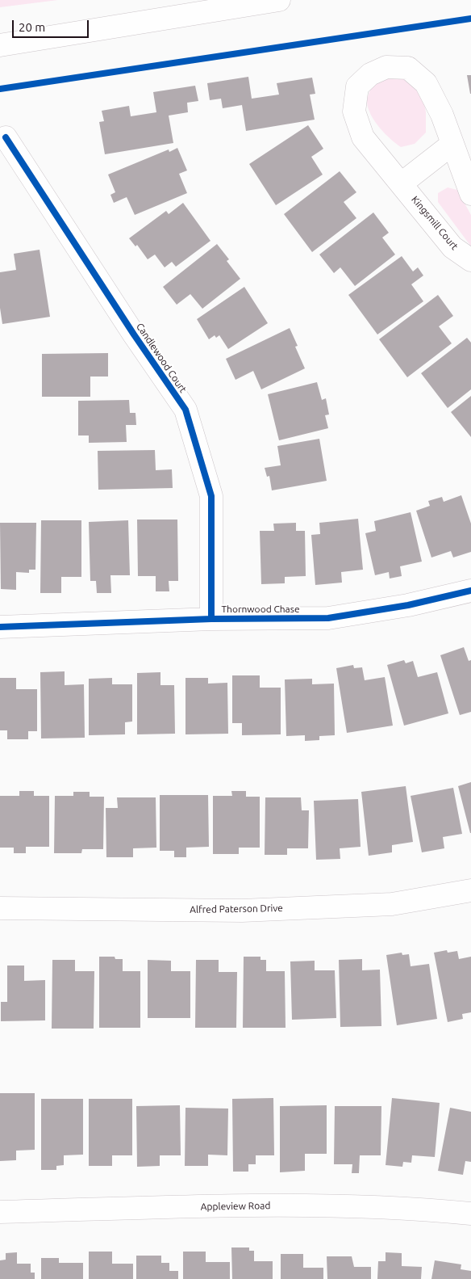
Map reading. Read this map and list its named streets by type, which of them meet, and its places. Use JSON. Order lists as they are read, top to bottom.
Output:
{
  "streets": {
    "street": [
      "Kingsmill Court",
      "Candlewood Court",
      "Thornwood Chase",
      "Alfred Paterson Drive",
      "Appleview Road"
    ]
  },
  "crossings": [
    ["Candlewood Court", "Thornwood Chase"]
  ],
  "scale_bar": "20 m"
}
